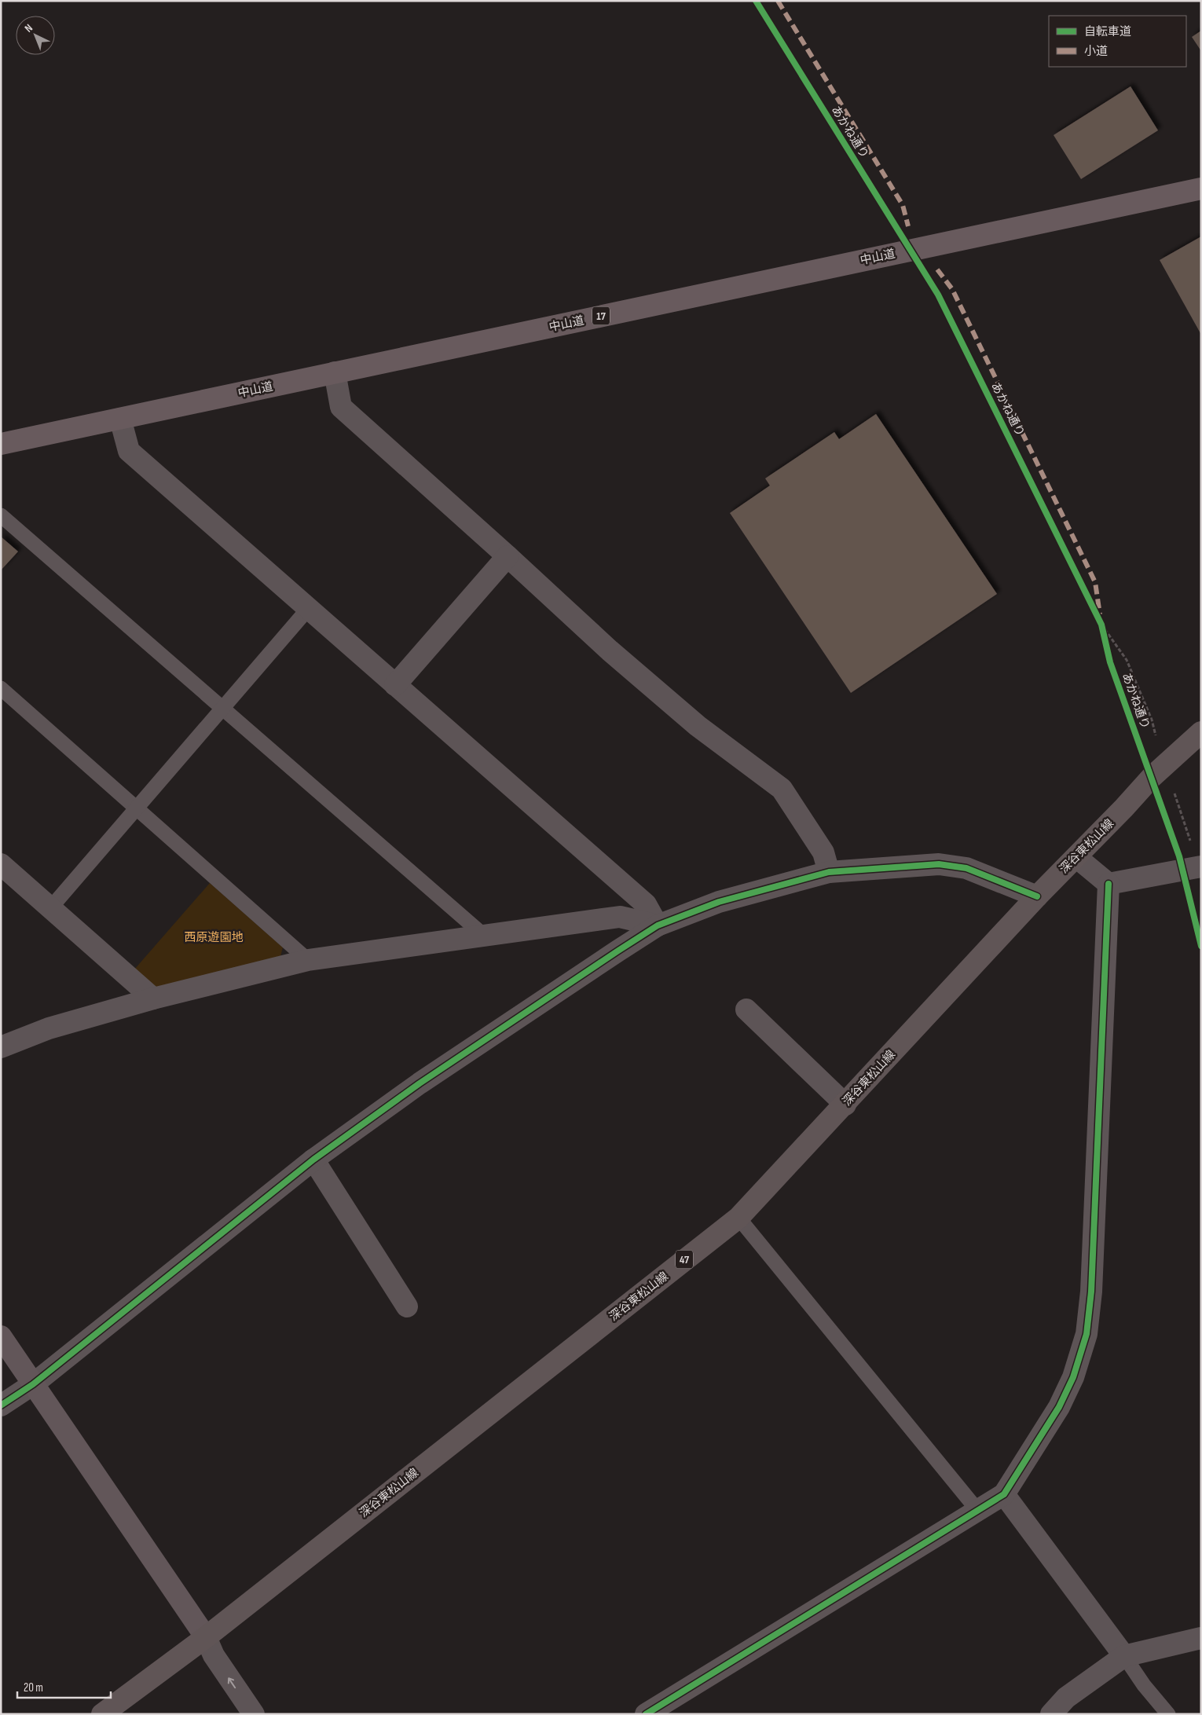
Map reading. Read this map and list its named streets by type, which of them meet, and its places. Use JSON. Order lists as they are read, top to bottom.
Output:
{
  "streets": {
    "highway": ["中山道", "17"],
    "main road": ["深谷東松山線", "47"],
    "cycle path": ["あかね通り"]
  },
  "parks": ["西原遊園地"],
  "legend": ["自転車道", "小道"],
  "scale_bar": "20 m",
  "north": "top left"
}
